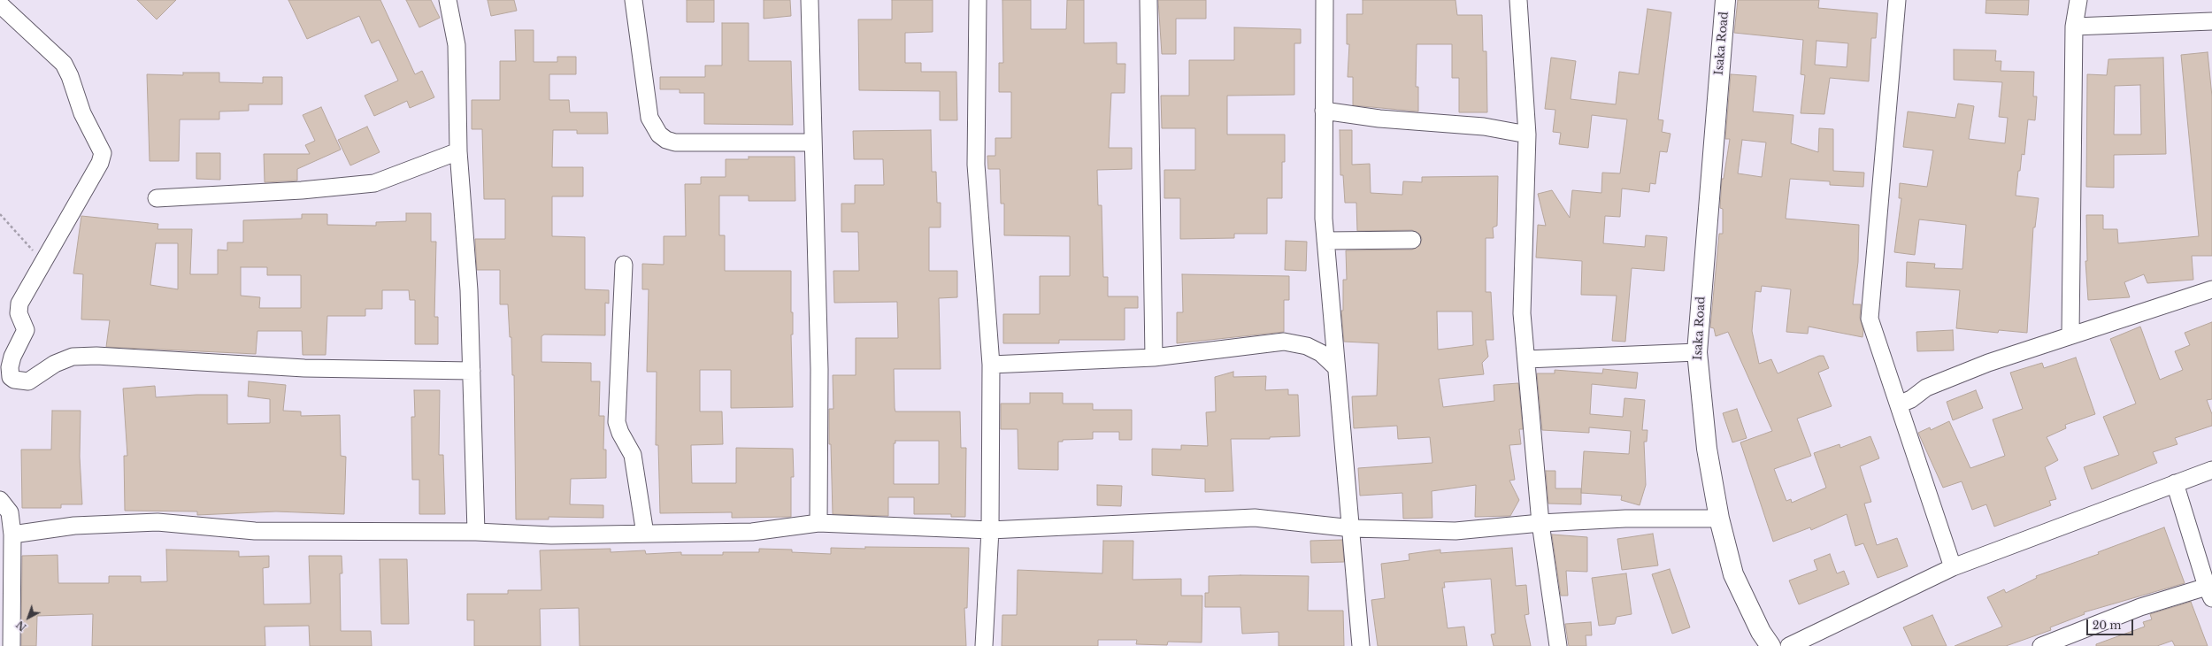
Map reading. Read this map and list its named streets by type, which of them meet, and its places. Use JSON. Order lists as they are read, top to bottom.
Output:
{
  "streets": {
    "street": ["Isaka Road"]
  },
  "scale_bar": "20 m",
  "north": "bottom left"
}
